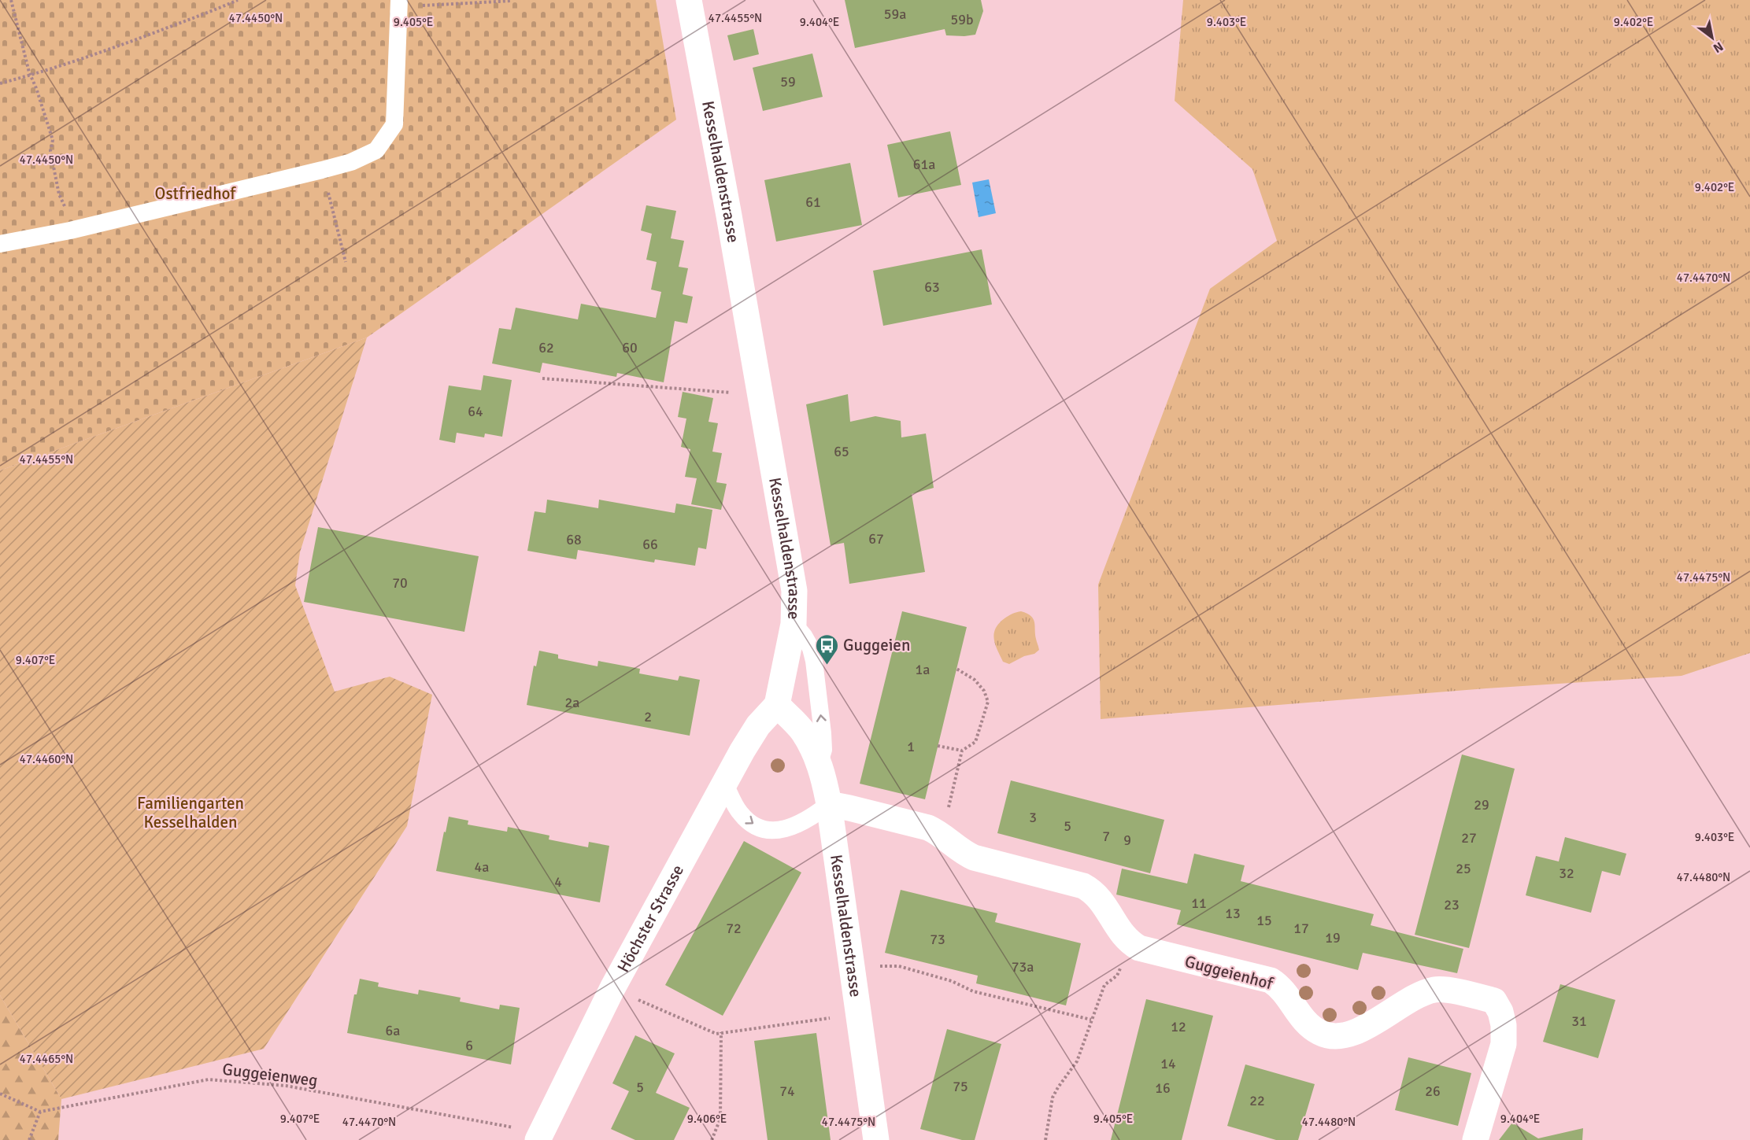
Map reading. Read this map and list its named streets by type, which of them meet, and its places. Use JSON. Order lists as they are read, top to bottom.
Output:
{
  "streets": {
    "street": ["Kesselhaldenstrasse", "Höchster Strasse", "Guggeienhof"],
    "path": ["Guggeienweg"]
  },
  "crossings": [
    ["Kesselhaldenstrasse", "Höchster Strasse"],
    ["Höchster Strasse", "Guggeienweg"]
  ],
  "parks": ["Ostfriedhof", "Familiengarten Kesselhalden"],
  "places": {
    "bus stop": ["Guggeien"]
  },
  "house_numbers": [
    "59a",
    "59b",
    "59",
    "61a",
    "61",
    "63",
    "62",
    "60",
    "64",
    "65",
    "67",
    "68",
    "66",
    "70",
    "1a",
    "2a",
    "2",
    "1",
    "29",
    "3",
    "5",
    "7",
    "27",
    "9",
    "4a",
    "25",
    "32",
    "4",
    "11",
    "23",
    "13",
    "15",
    "72",
    "17",
    "19",
    "73",
    "73a",
    "31",
    "12",
    "6a",
    "6",
    "14",
    "75",
    "5",
    "16",
    "74",
    "26",
    "22"
  ],
  "north": "bottom right",
  "coordinates": [
    "47.4450°N",
    "47.4455°N",
    "9.405°E",
    "9.404°E",
    "9.403°E",
    "9.402°E",
    "47.4470°N",
    "47.4475°N",
    "9.407°E",
    "47.4460°N",
    "47.4480°N",
    "47.4465°N",
    "9.406°E"
  ]
}
